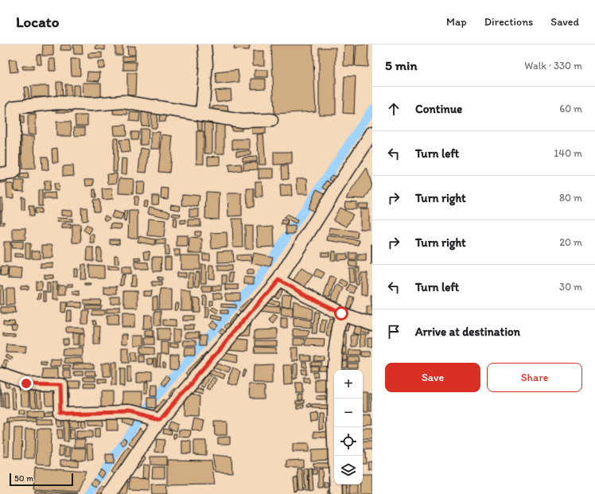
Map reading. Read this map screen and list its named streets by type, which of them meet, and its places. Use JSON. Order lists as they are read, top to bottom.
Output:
{
  "scale_bar": "50 m",
  "page": {
    "header": "Locato",
    "nav": ["Map", "Directions", "Saved"],
    "heading": ["5 min", "Walk · 330 m"],
    "list": [
      ["Continue", "60 m"],
      ["Turn left", "140 m"],
      ["Turn right", "80 m"],
      ["Turn right", "20 m"],
      ["Turn left", "30 m"],
      "Arrive at destination"
    ],
    "buttons": ["Save", "Share"],
    "map_buttons": ["+", "−"],
    "scale": "50 m"
  }
}
